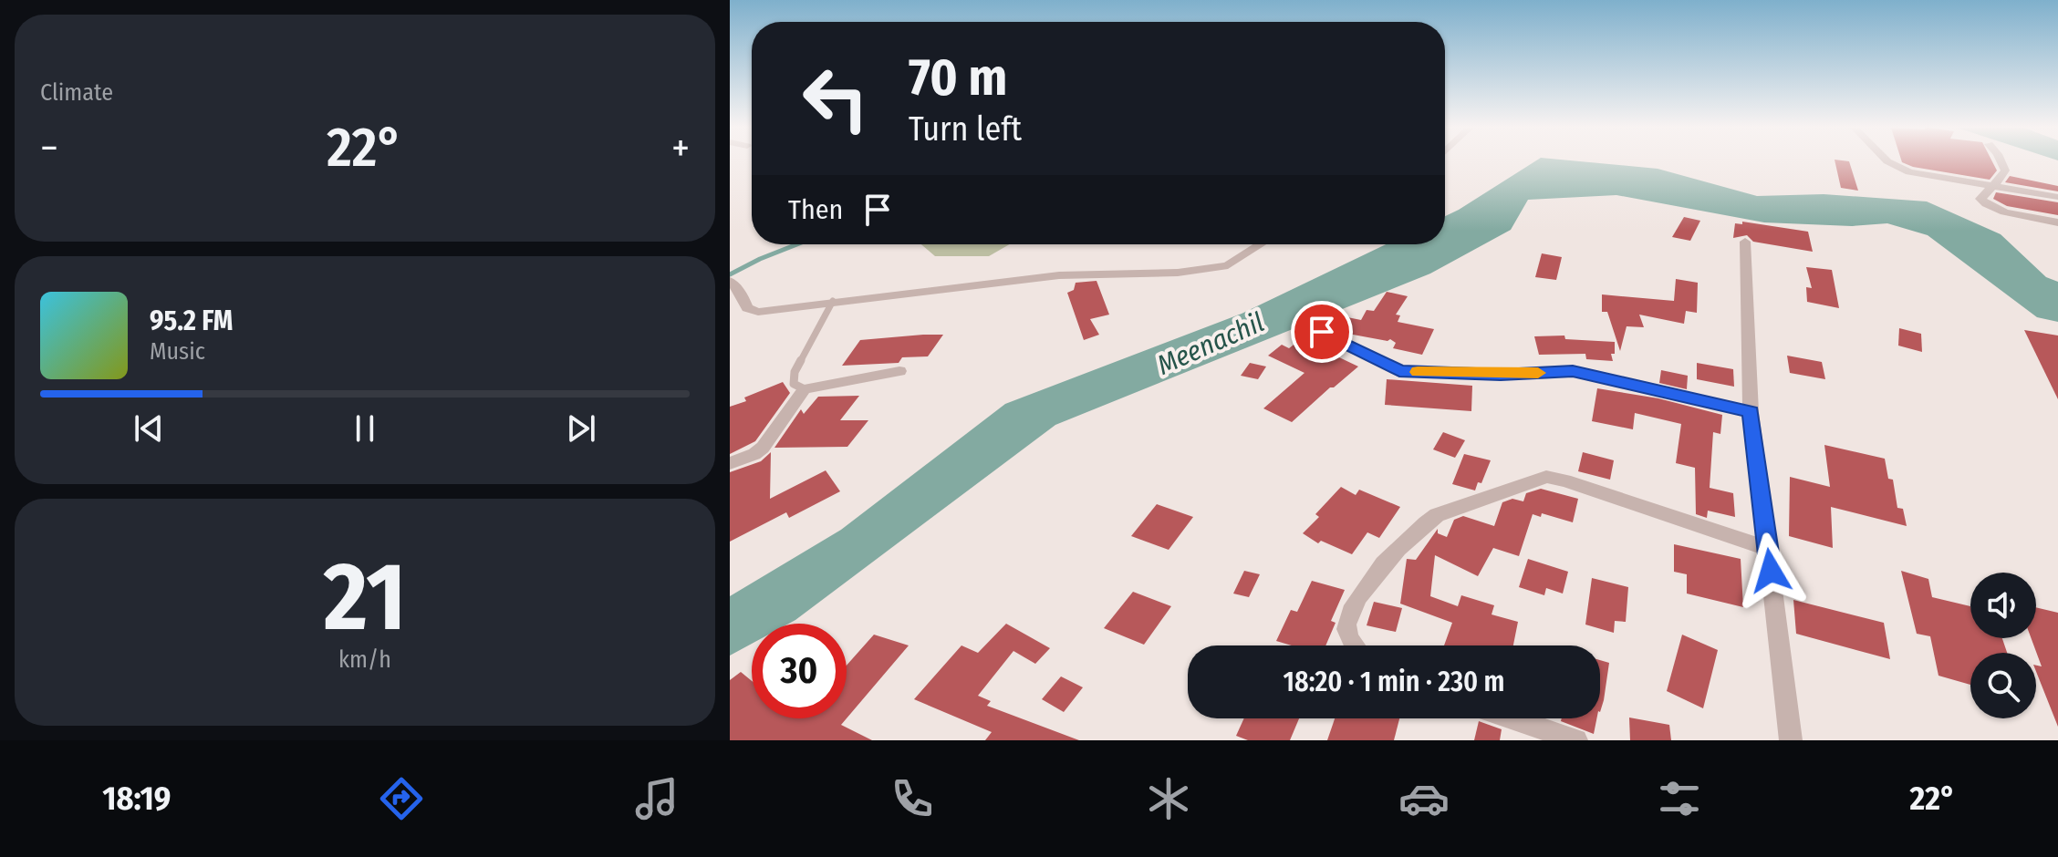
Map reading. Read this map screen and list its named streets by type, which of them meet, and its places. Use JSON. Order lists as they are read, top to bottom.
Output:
{
  "water": ["Meenachil"],
  "page": {
    "tile": [
      "Climate",
      ["21", "km/h"]
    ],
    "turn": ["70 m", "Turn left"],
    "heat": ["−", "22°", "+"],
    "then": "Then",
    "song": ["95.2 FM", "Music"],
    "limit": "30",
    "trip": "18:20 · 1 min · 230 m",
    "tabs": ["18:19", "22°"]
  }
}
